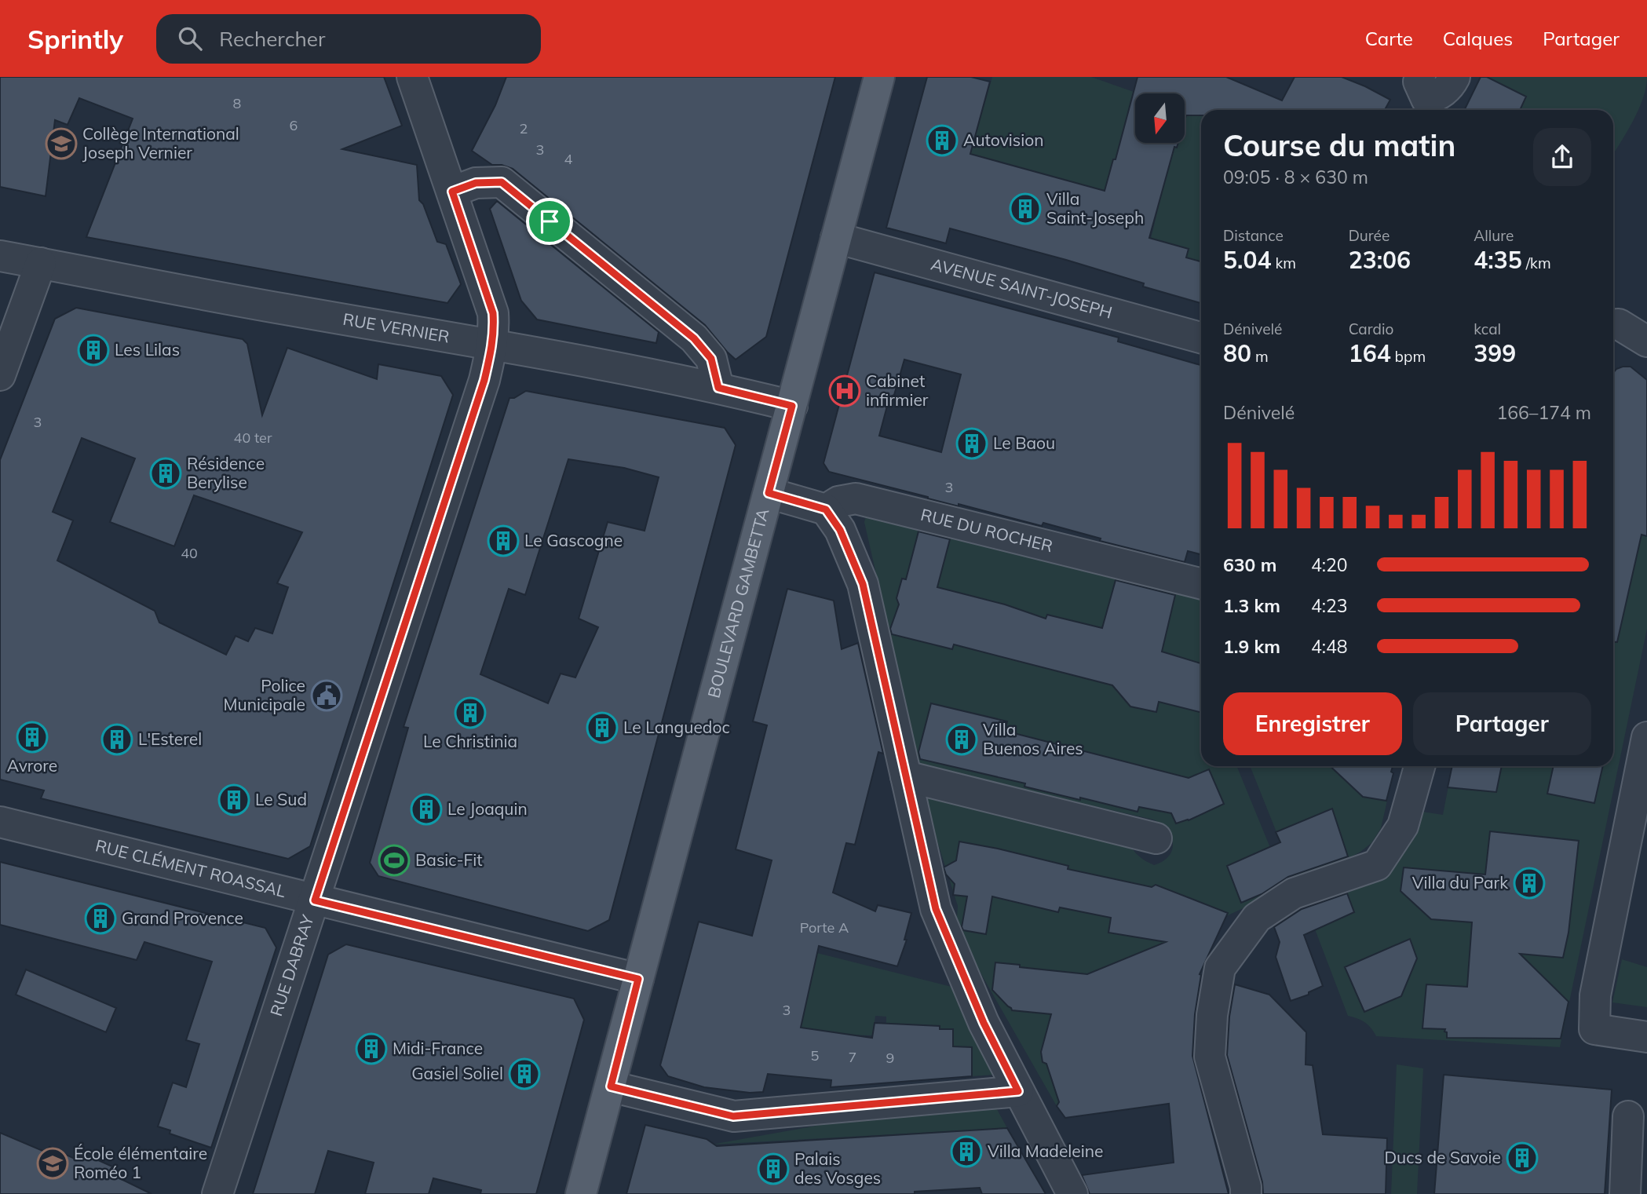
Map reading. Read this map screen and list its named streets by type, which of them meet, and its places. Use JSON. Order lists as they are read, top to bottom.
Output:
{
  "streets": {
    "main road": ["BOULEVARD GAMBETTA"],
    "street": [
      "AVENUE SAINT-JOSEPH",
      "RUE VERNIER",
      "RUE DU ROCHER",
      "RUE CLÉMENT ROASSAL",
      "RUE DABRAY"
    ]
  },
  "crossings": [
    ["AVENUE SAINT-JOSEPH", "BOULEVARD GAMBETTA"],
    ["RUE VERNIER", "BOULEVARD GAMBETTA"],
    ["RUE VERNIER", "RUE DABRAY"],
    ["BOULEVARD GAMBETTA", "RUE CLÉMENT ROASSAL"],
    ["RUE CLÉMENT ROASSAL", "RUE DABRAY"]
  ],
  "places": {
    "building": [
      "Autovision",
      "Villa Saint-Joseph",
      "Les Lilas",
      "Le Baou",
      "Résidence Berylise",
      "Le Gascogne",
      "Le Christinia",
      "Le Languedoc",
      "Avrore",
      "L'Esterel",
      "Villa Buenos Aires",
      "Le Sud",
      "Le Joaquin",
      "Villa du Park",
      "Grand Provence",
      "Midi-France",
      "Gasiel Soliel",
      "Villa Madeleine",
      "Ducs de Savoie",
      "Palais des Vosges"
    ],
    "school or university": ["Collège International Joseph Vernier", "École élémentaire Roméo 1"],
    "hospital": ["Cabinet infirmier"],
    "public building": ["Police Municipale"],
    "sports": ["Basic-Fit"]
  },
  "house_numbers": [
    "8",
    "6",
    "2",
    "3",
    "4",
    "3",
    "40 ter",
    "3",
    "40",
    "Porte A",
    "3",
    "5",
    "7",
    "9"
  ],
  "north": "bottom",
  "page": {
    "header": "Sprintly",
    "search": "Rechercher",
    "nav": ["Carte", "Calques", "Partager"],
    "heading": ["Course du matin", "09:05 · 8 × 630 m"],
    "stats": [
      ["Distance", "5.04 km"],
      ["Durée", "23:06"],
      ["Allure", "4:35 /km"],
      ["Dénivelé", "80 m"],
      ["Cardio", "164 bpm"],
      ["kcal", "399"]
    ],
    "chart": ["Dénivelé", "166–174 m"],
    "list": [
      {
        "name": "630 m",
        "note": "4:20"
      },
      {
        "name": "1.3 km",
        "note": "4:23"
      },
      {
        "name": "1.9 km",
        "note": "4:48"
      }
    ],
    "buttons": ["Enregistrer", "Partager"]
  }
}
